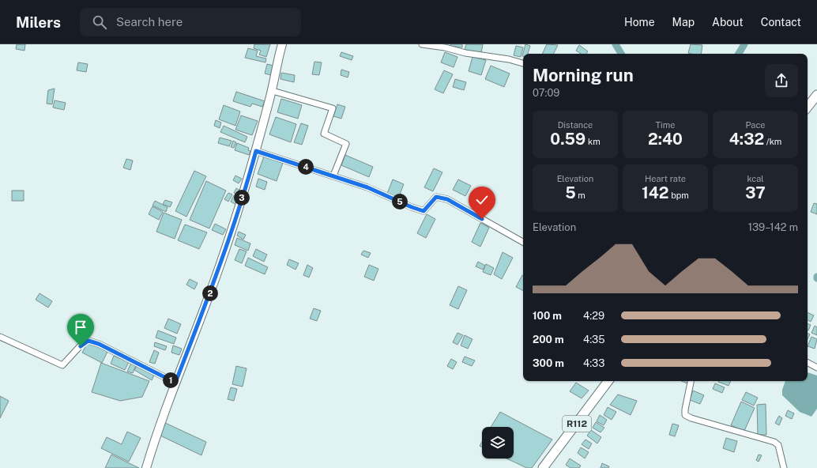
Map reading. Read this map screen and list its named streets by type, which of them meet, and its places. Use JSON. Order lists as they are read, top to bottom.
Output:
{
  "streets": {
    "main road": ["R112"]
  },
  "page": {
    "header": "Milers",
    "search": "Search here",
    "nav": [
      "Home",
      "Map",
      "About",
      "Contact"
    ],
    "heading": ["Morning run", "07:09"],
    "stats": [
      ["Distance", "0.59 km"],
      ["Time", "2:40"],
      ["Pace", "4:32 /km"],
      ["Elevation", "5 m"],
      ["Heart rate", "142 bpm"],
      ["kcal", "37"]
    ],
    "pins": [
      "4",
      "3",
      "5",
      "2",
      "1"
    ],
    "chart": ["Elevation", "139–142 m"],
    "list": [
      {
        "name": "100 m",
        "note": "4:29"
      },
      {
        "name": "200 m",
        "note": "4:35"
      },
      {
        "name": "300 m",
        "note": "4:33"
      }
    ]
  }
}
